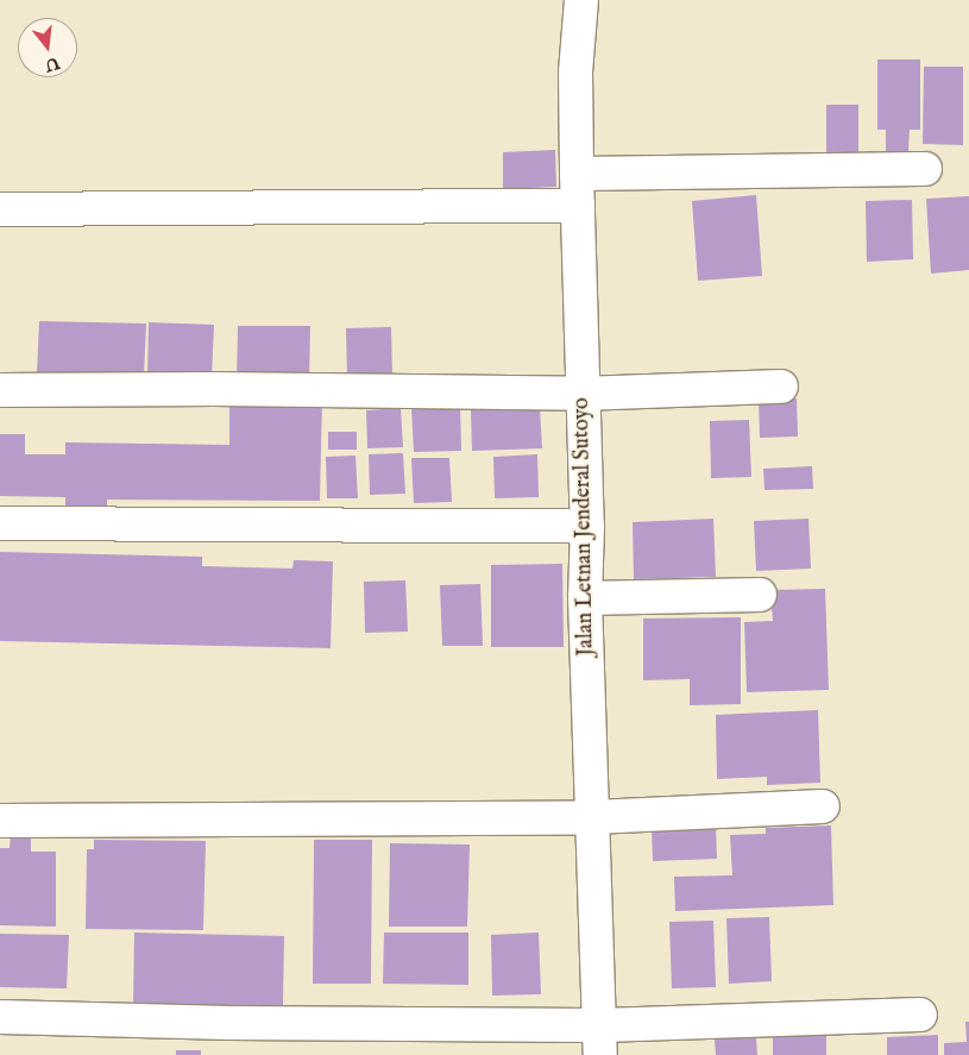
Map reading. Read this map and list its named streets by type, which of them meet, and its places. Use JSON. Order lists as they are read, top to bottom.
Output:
{
  "streets": {
    "street": ["Jalan Letnan Jenderal Sutoyo"]
  },
  "north": "bottom"
}
